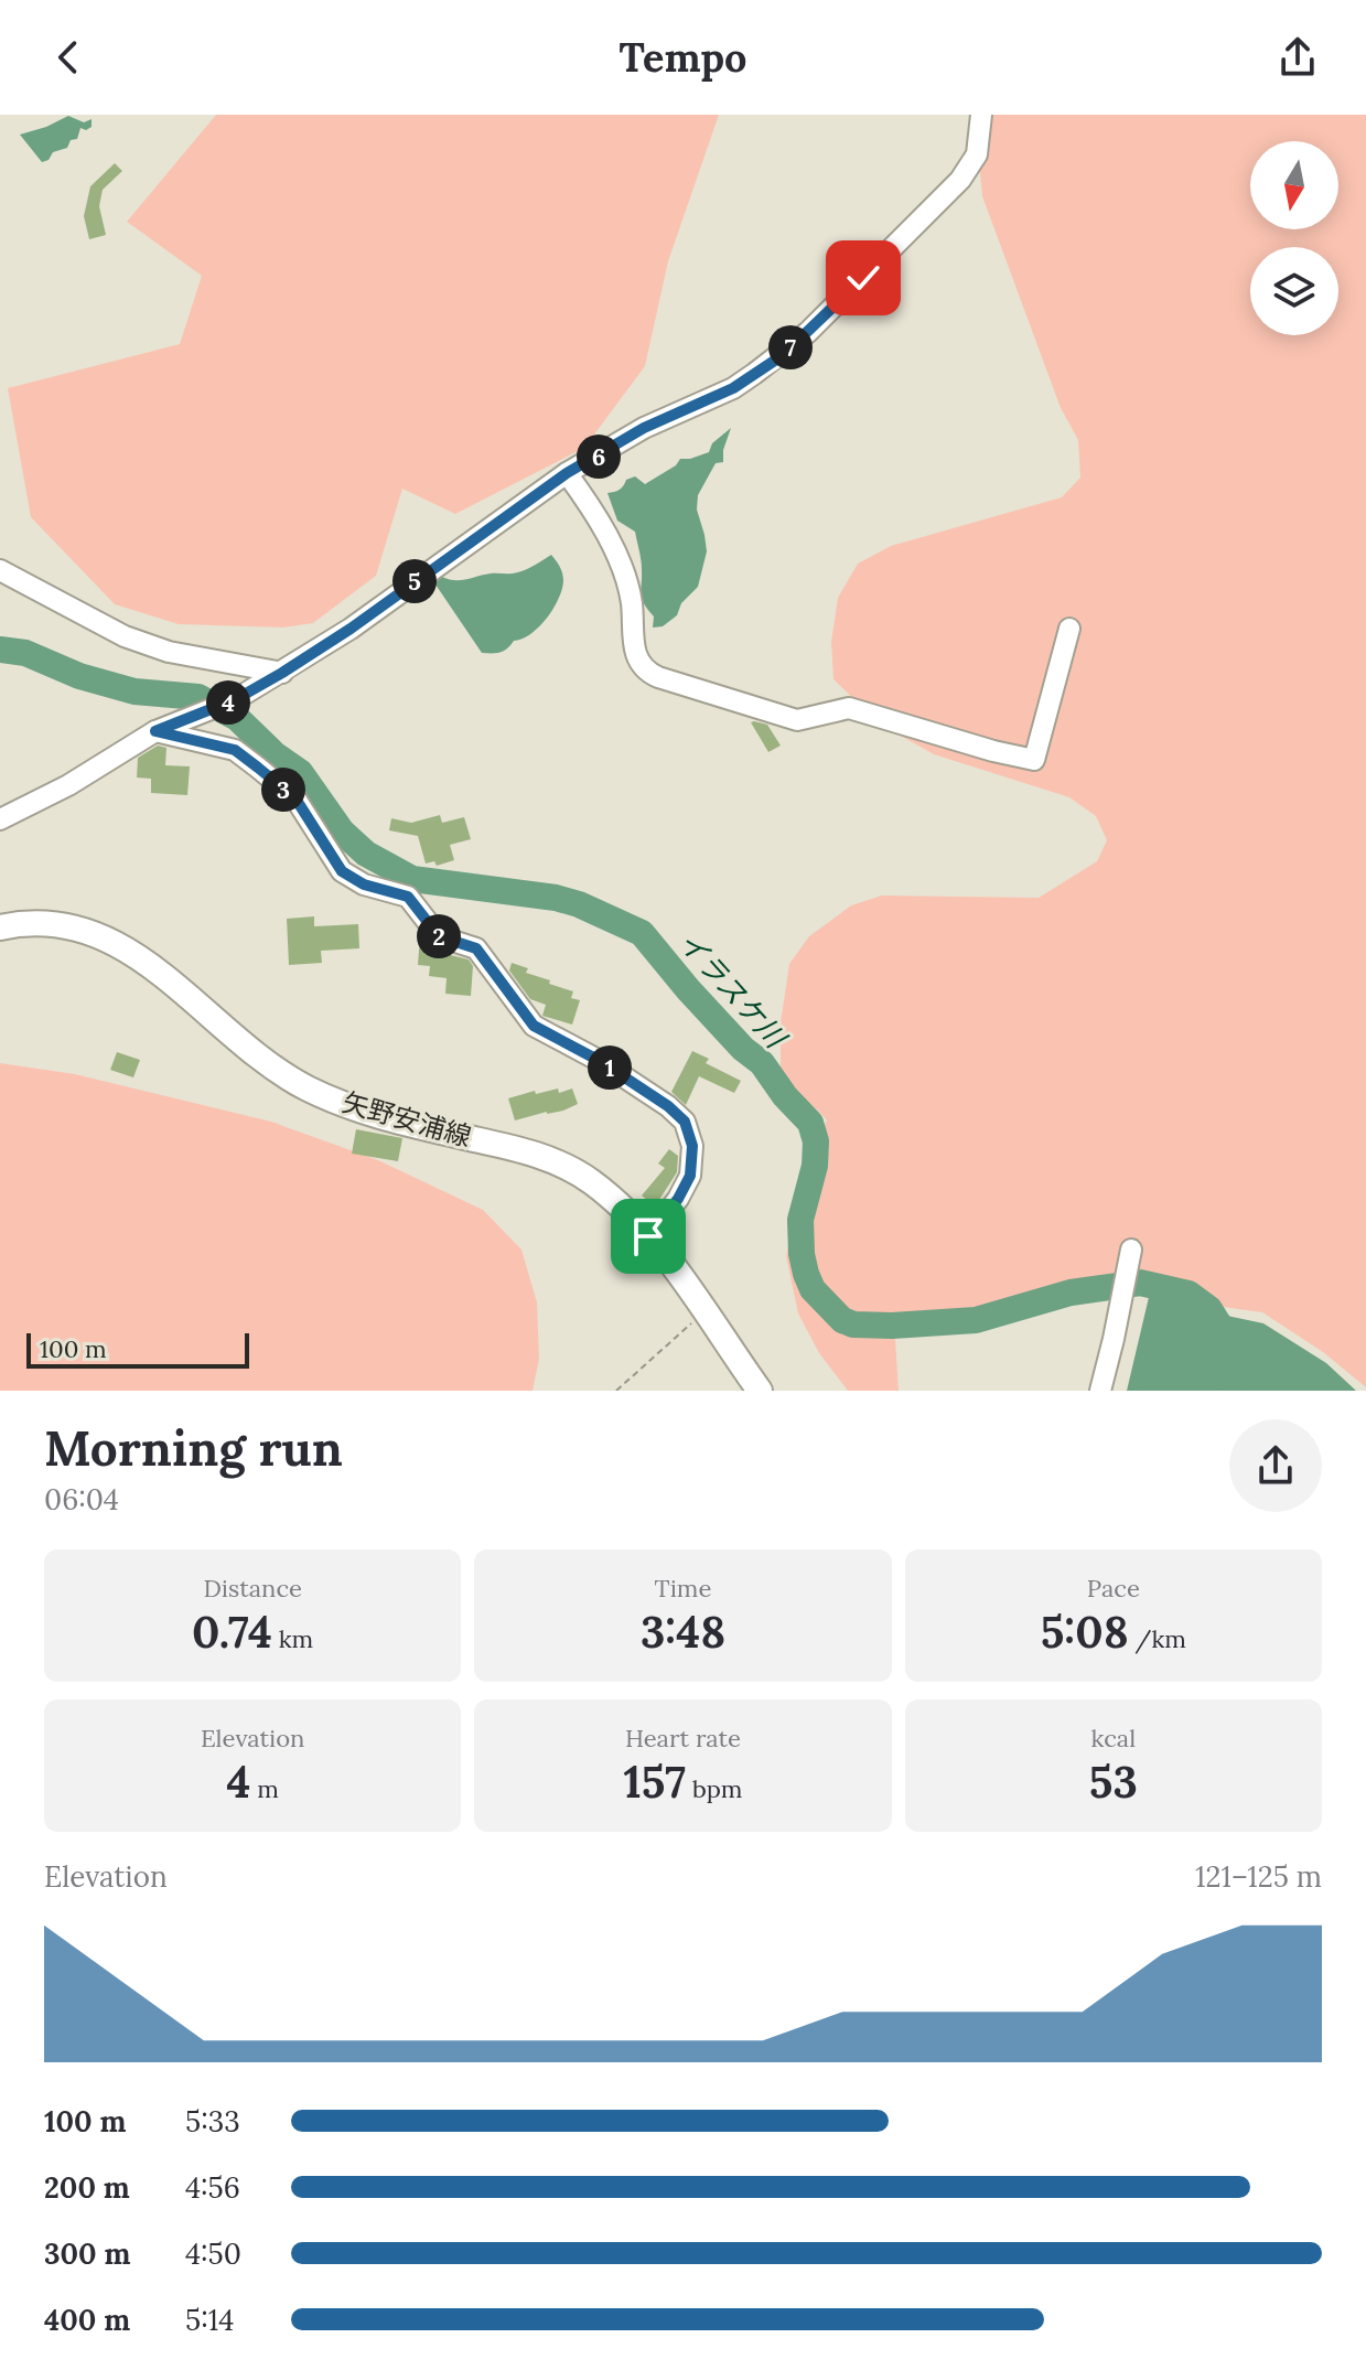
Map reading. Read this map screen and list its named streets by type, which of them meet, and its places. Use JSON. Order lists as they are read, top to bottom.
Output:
{
  "streets": {
    "main road": ["矢野安浦線"]
  },
  "water": ["イラスケ川"],
  "scale_bar": "100 m",
  "north": "bottom",
  "page": {
    "header": "Tempo",
    "pins": [
      "7",
      "6",
      "5",
      "4",
      "3",
      "2",
      "1"
    ],
    "scale": "100 m",
    "heading": ["Morning run", "06:04"],
    "stats": [
      ["Distance", "0.74 km"],
      ["Time", "3:48"],
      ["Pace", "5:08 /km"],
      ["Elevation", "4 m"],
      ["Heart rate", "157 bpm"],
      ["kcal", "53"]
    ],
    "chart": ["Elevation", "121–125 m"],
    "list": [
      {
        "name": "100 m",
        "note": "5:33"
      },
      {
        "name": "200 m",
        "note": "4:56"
      },
      {
        "name": "300 m",
        "note": "4:50"
      },
      {
        "name": "400 m",
        "note": "5:14"
      }
    ]
  }
}
